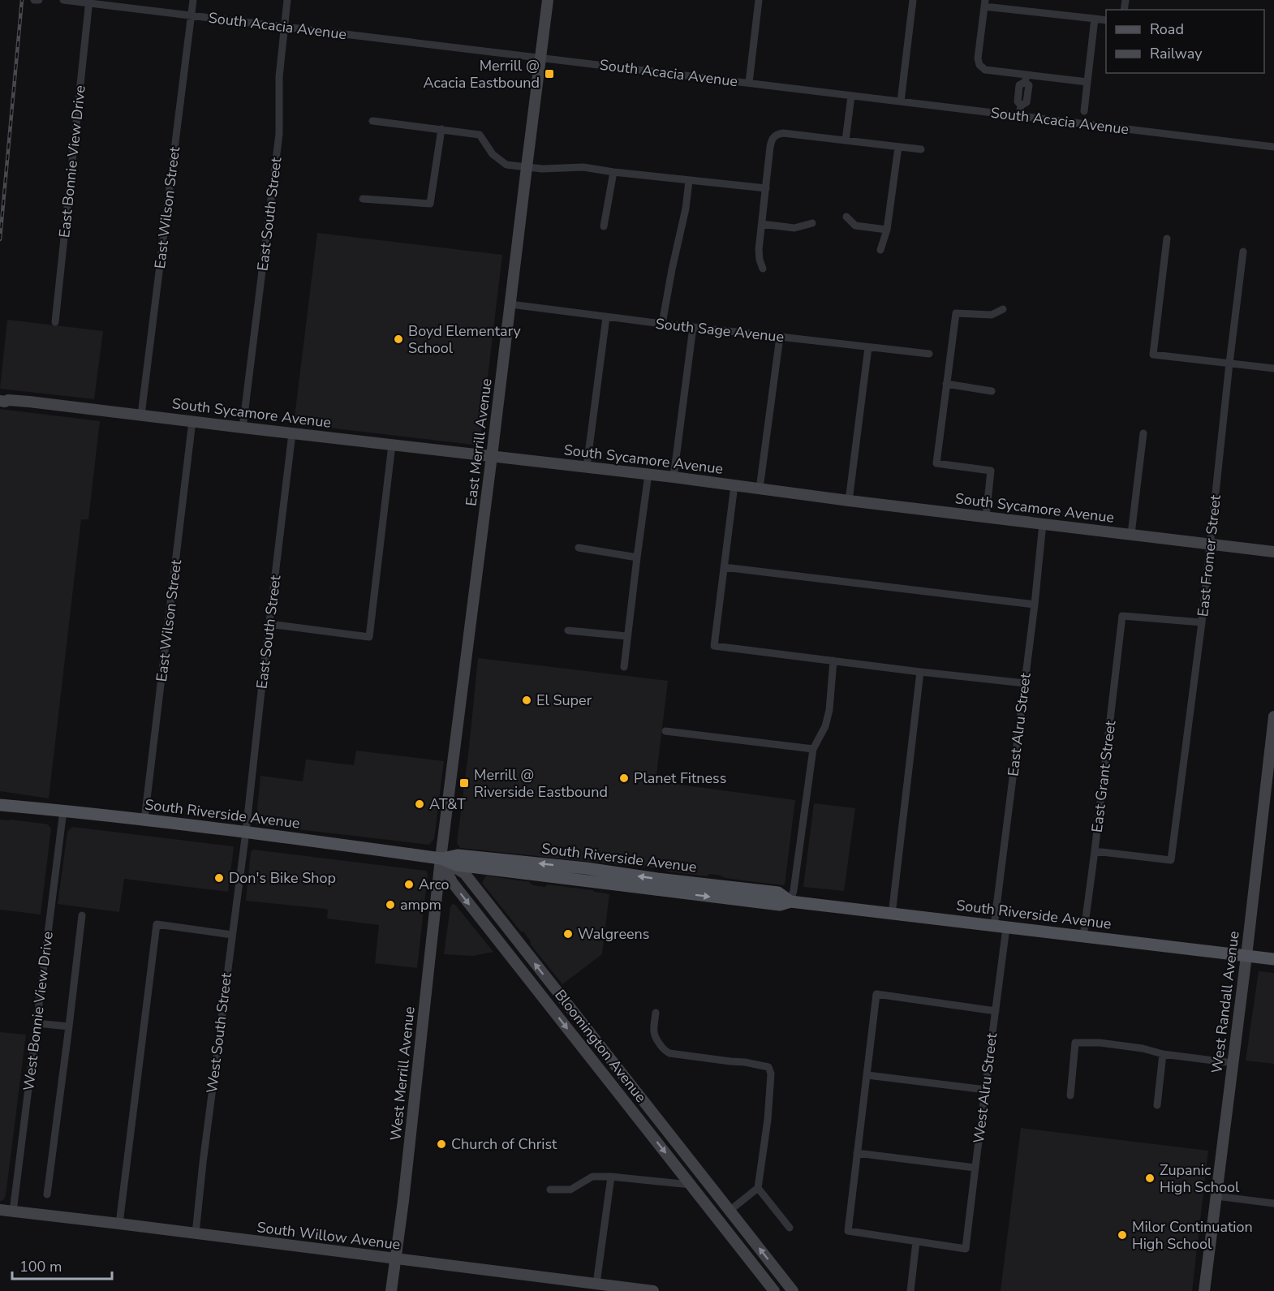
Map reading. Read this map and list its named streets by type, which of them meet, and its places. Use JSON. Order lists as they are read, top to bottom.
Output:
{
  "streets": {
    "main road": ["South Riverside Avenue"],
    "street": [
      "South Acacia Avenue",
      "East Bonnie View Drive",
      "East Wilson Street",
      "East South Street",
      "South Sage Avenue",
      "South Sycamore Avenue",
      "East Merrill Avenue",
      "East Fromer Street",
      "East Alru Street",
      "East Grant Street",
      "West Randall Avenue",
      "West Bonnie View Drive",
      "West South Street",
      "Bloomington Avenue",
      "West Merrill Avenue",
      "West Alru Street",
      "South Willow Avenue"
    ]
  },
  "crossings": [
    ["South Acacia Avenue", "East Bonnie View Drive"],
    ["South Acacia Avenue", "East Wilson Street"],
    ["South Acacia Avenue", "East South Street"],
    ["South Acacia Avenue", "East Merrill Avenue"],
    ["East Wilson Street", "South Sycamore Avenue"],
    ["East Wilson Street", "South Riverside Avenue"],
    ["East South Street", "South Sycamore Avenue"],
    ["East South Street", "South Riverside Avenue"],
    ["East South Street", "West South Street"],
    ["South Sage Avenue", "East Merrill Avenue"],
    ["South Sycamore Avenue", "East Merrill Avenue"],
    ["South Sycamore Avenue", "East Fromer Street"],
    ["South Sycamore Avenue", "East Alru Street"],
    ["East Merrill Avenue", "South Riverside Avenue"],
    ["East Merrill Avenue", "Bloomington Avenue"],
    ["East Merrill Avenue", "West Merrill Avenue"],
    ["East Fromer Street", "East Grant Street"],
    ["East Alru Street", "South Riverside Avenue"],
    ["East Alru Street", "West Alru Street"],
    ["East Grant Street", "South Riverside Avenue"],
    ["South Riverside Avenue", "West Randall Avenue"],
    ["South Riverside Avenue", "West Bonnie View Drive"],
    ["South Riverside Avenue", "West South Street"],
    ["South Riverside Avenue", "Bloomington Avenue"],
    ["South Riverside Avenue", "West Merrill Avenue"],
    ["South Riverside Avenue", "West Alru Street"],
    ["West Bonnie View Drive", "South Willow Avenue"],
    ["West South Street", "South Willow Avenue"],
    ["Bloomington Avenue", "West Merrill Avenue"],
    ["West Merrill Avenue", "South Willow Avenue"]
  ],
  "places": {
    "transit": ["Merrill @ Acacia Eastbound", "Merrill @ Riverside Eastbound"],
    "other": [
      "Boyd Elementary School",
      "El Super",
      "Planet Fitness",
      "AT&T",
      "Don's Bike Shop",
      "Arco",
      "ampm",
      "Walgreens",
      "Church of Christ",
      "Zupanic High School",
      "Milor Continuation High School"
    ]
  },
  "legend": ["Road", "Railway"],
  "scale_bar": "100 m"
}
